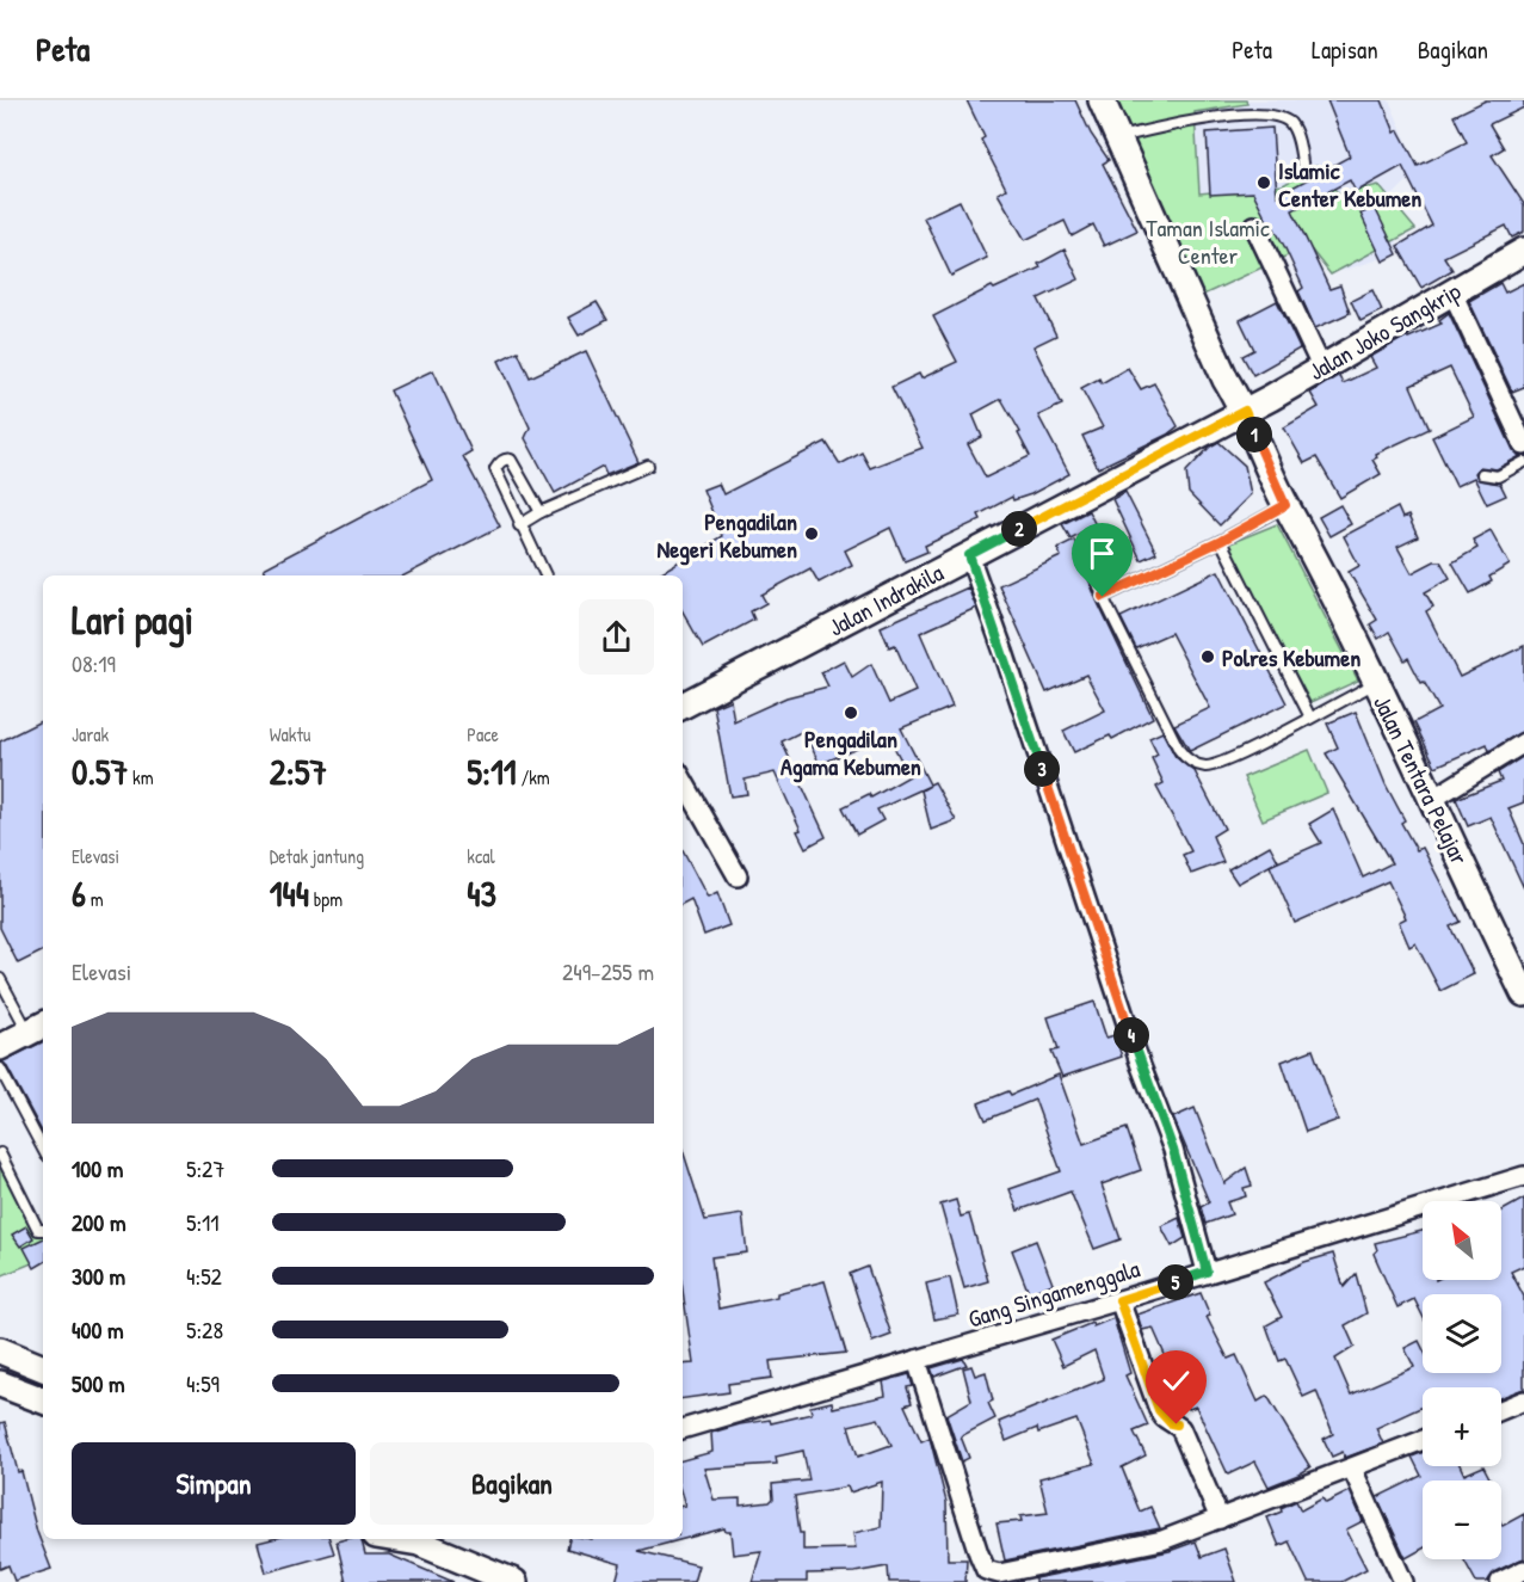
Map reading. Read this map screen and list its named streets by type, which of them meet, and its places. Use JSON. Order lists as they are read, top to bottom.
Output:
{
  "streets": {
    "main road": ["Jalan Joko Sangkrip", "Jalan Indrakila", "Jalan Tentara Pelajar"],
    "street": ["Gang Singamenggala"]
  },
  "crossings": [
    ["Jalan Joko Sangkrip", "Jalan Indrakila"],
    ["Jalan Joko Sangkrip", "Jalan Tentara Pelajar"],
    ["Jalan Indrakila", "Jalan Tentara Pelajar"]
  ],
  "parks": ["Taman Islamic Center"],
  "places": [
    "Islamic Center Kebumen",
    "Pengadilan Negeri Kebumen",
    "Polres Kebumen",
    "Pengadilan Agama Kebumen"
  ],
  "north": "top left",
  "page": {
    "header": "Peta",
    "nav": ["Peta", "Lapisan", "Bagikan"],
    "pins": [
      "1",
      "2",
      "3",
      "4",
      "5"
    ],
    "heading": ["Lari pagi", "08:19"],
    "stats": [
      ["Jarak", "0.57 km"],
      ["Waktu", "2:57"],
      ["Pace", "5:11 /km"],
      ["Elevasi", "6 m"],
      ["Detak jantung", "144 bpm"],
      ["kcal", "43"]
    ],
    "chart": ["Elevasi", "249–255 m"],
    "list": [
      {
        "name": "100 m",
        "note": "5:27"
      },
      {
        "name": "200 m",
        "note": "5:11"
      },
      {
        "name": "300 m",
        "note": "4:52"
      },
      {
        "name": "400 m",
        "note": "5:28"
      },
      {
        "name": "500 m",
        "note": "4:59"
      }
    ],
    "map_buttons": ["+", "−"],
    "buttons": ["Simpan", "Bagikan"]
  }
}
